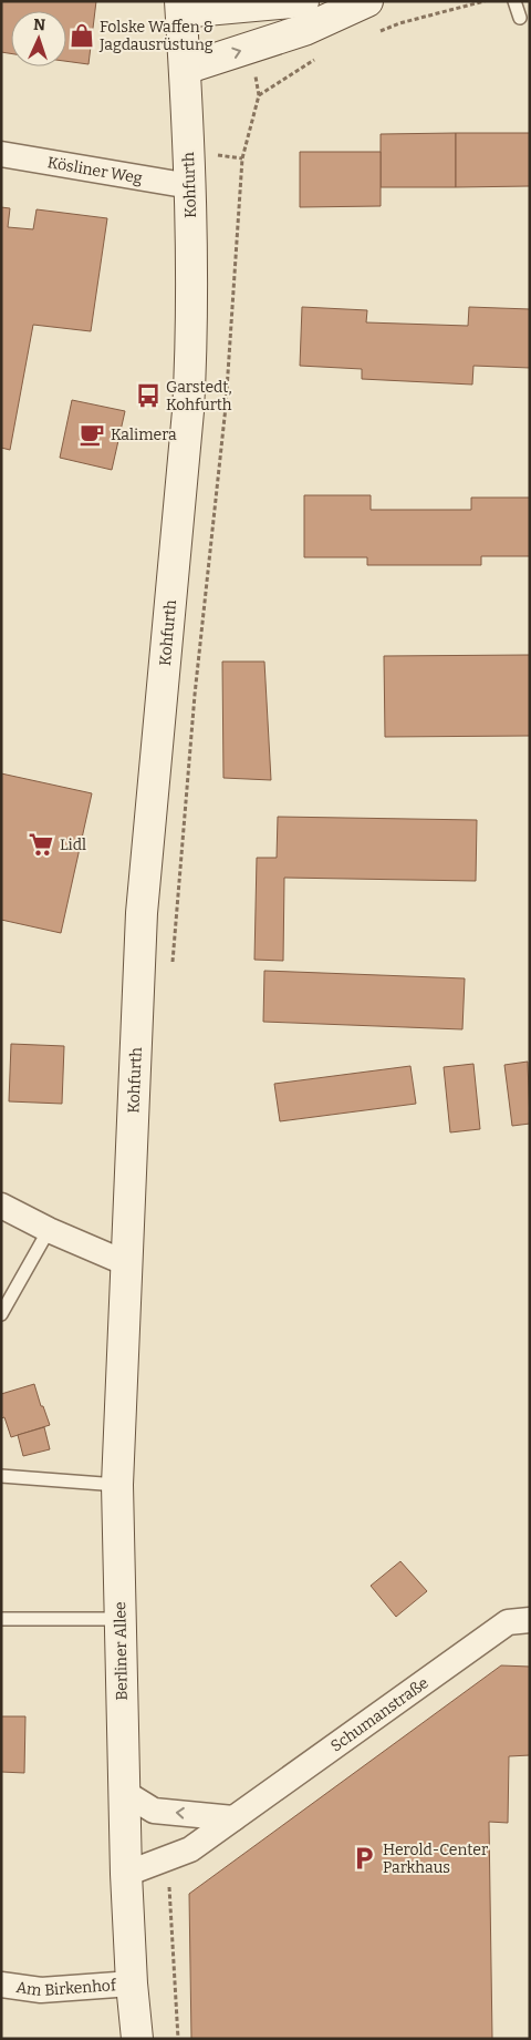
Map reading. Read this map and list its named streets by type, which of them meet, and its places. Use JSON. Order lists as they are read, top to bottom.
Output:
{
  "streets": {
    "street": [
      "Kösliner Weg",
      "Kohfurth",
      "Berliner Allee",
      "Schumanstraße",
      "Am Birkenhof"
    ]
  },
  "crossings": [
    ["Kösliner Weg", "Kohfurth"],
    ["Kohfurth", "Berliner Allee"],
    ["Berliner Allee", "Schumanstraße"],
    ["Berliner Allee", "Am Birkenhof"]
  ],
  "places": {
    "shop": ["Folske Waffen & Jagdausrüstung"],
    "bus stop": ["Garstedt, Kohfurth"],
    "cafe": ["Kalimera"],
    "supermarket": ["Lidl"],
    "parking": ["Herold-Center Parkhaus"]
  },
  "north": "top"
}
